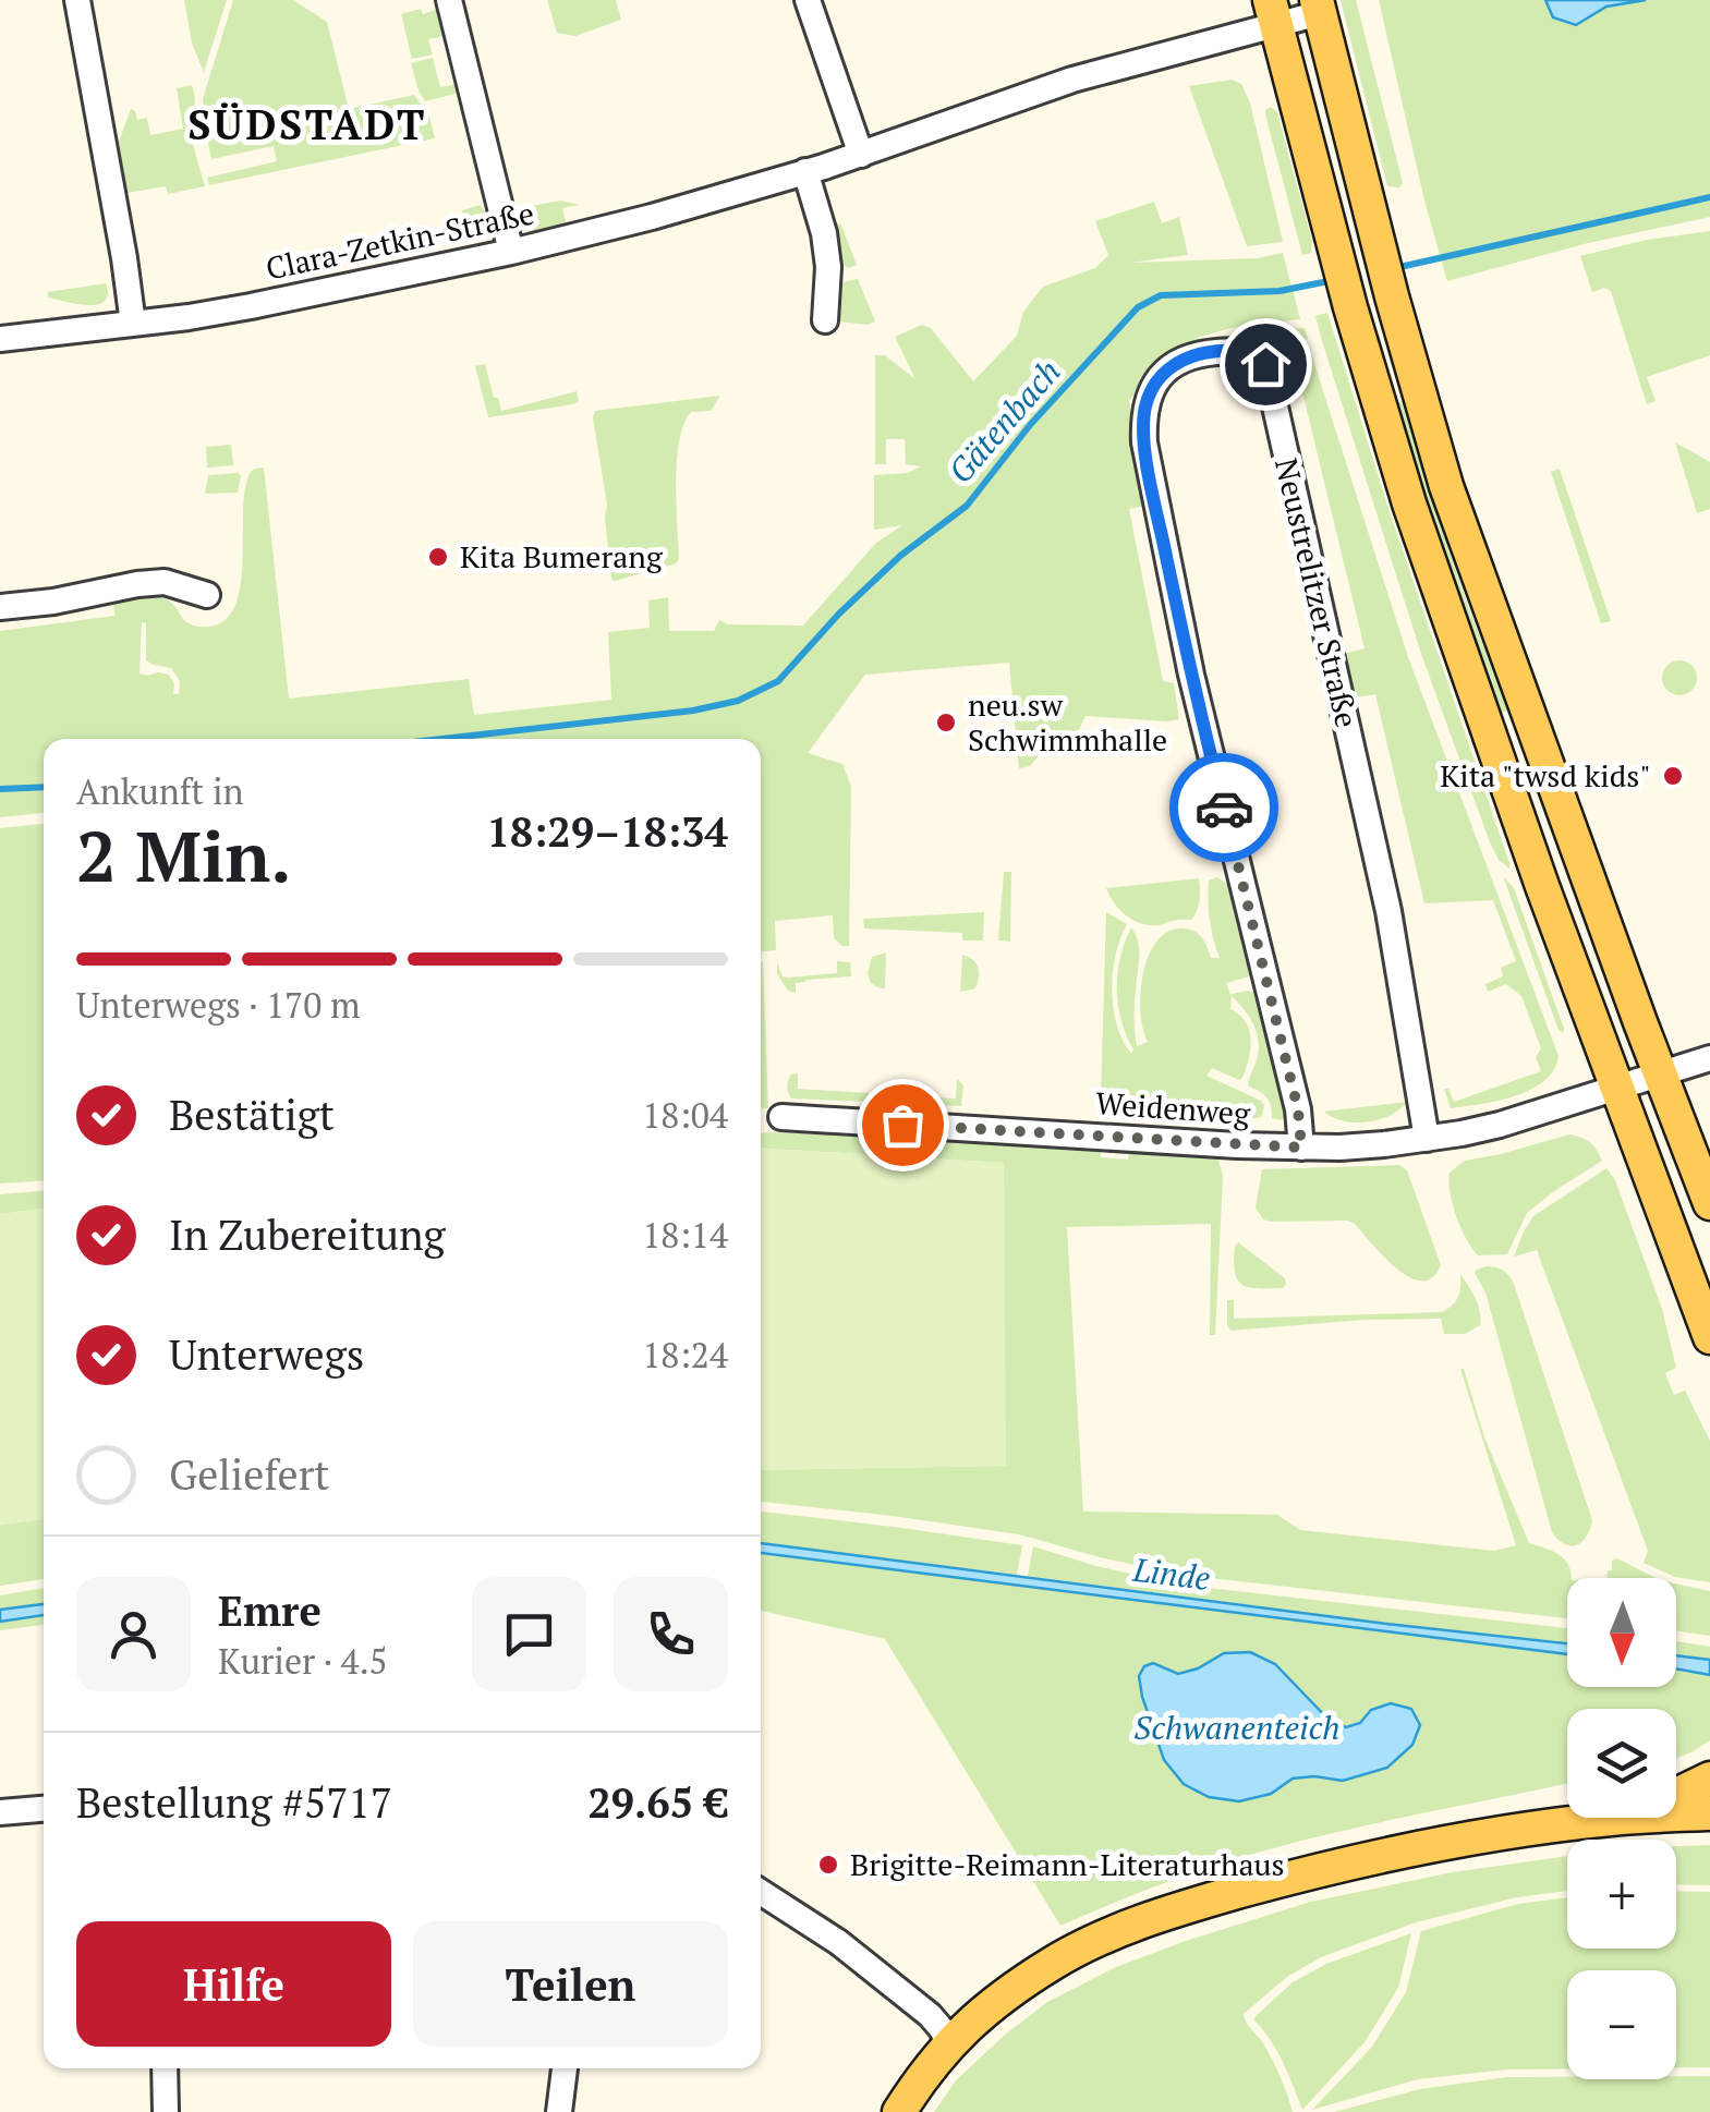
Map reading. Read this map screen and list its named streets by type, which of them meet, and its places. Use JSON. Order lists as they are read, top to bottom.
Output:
{
  "streets": {
    "street": ["Clara-Zetkin-Straße", "Neustrelitzer Straße", "Weidenweg"]
  },
  "crossings": [
    ["Neustrelitzer Straße", "Weidenweg"]
  ],
  "districts": ["SÜDSTADT"],
  "water": ["Gätenbach", "Linde", "Schwanenteich"],
  "places": [
    "Kita Bumerang",
    "neu.sw Schwimmhalle",
    "Kita \"twsd kids\"",
    "Brigitte-Reimann-Literaturhaus"
  ],
  "north": "bottom",
  "page": {
    "heading": ["2 Min.", "Ankunft in", "18:29–18:34"],
    "panel": [
      "Emre",
      "Kurier · 4.5",
      "Bestellung #5717",
      "29.65 €"
    ],
    "bar": "Unterwegs · 170 m",
    "list": [
      ["Bestätigt", "18:04"],
      ["In Zubereitung", "18:14"],
      ["Unterwegs", "18:24"],
      "Geliefert"
    ],
    "map_buttons": ["+", "−"],
    "buttons": ["Hilfe", "Teilen"]
  }
}
